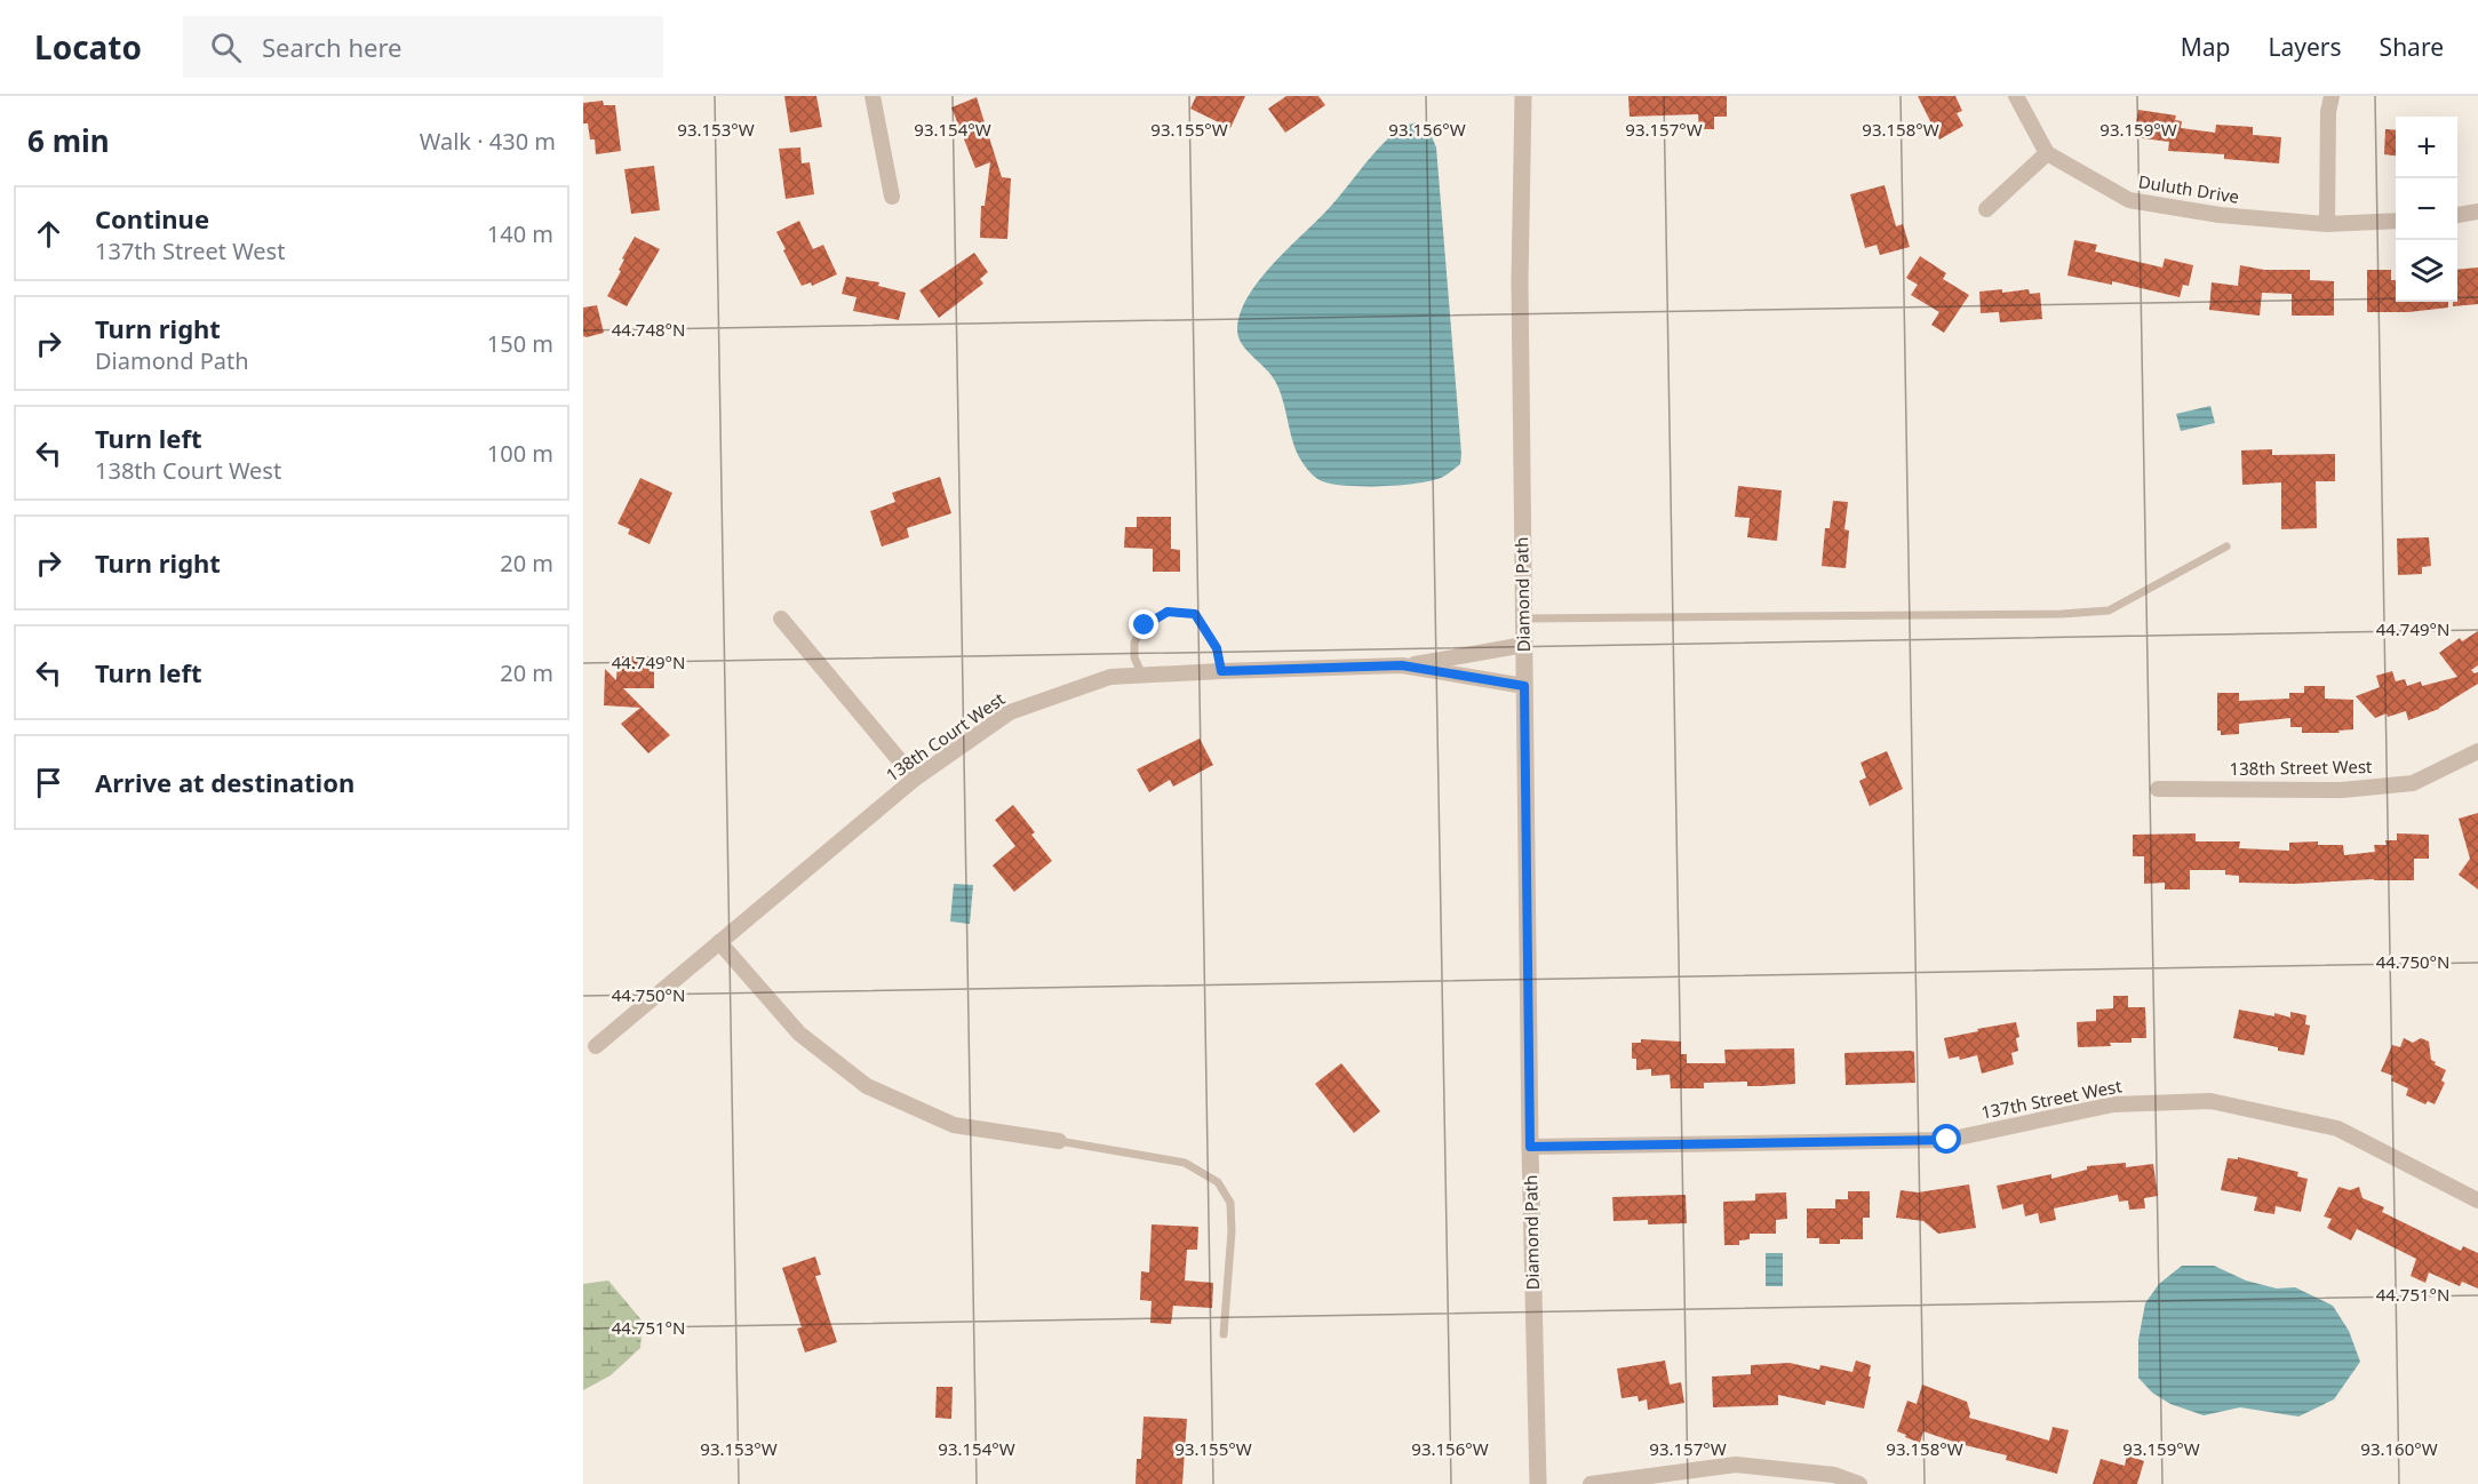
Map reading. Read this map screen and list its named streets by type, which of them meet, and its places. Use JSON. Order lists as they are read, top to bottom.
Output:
{
  "streets": {
    "street": [
      "Duluth Drive",
      "Diamond Path",
      "138th Court West",
      "138th Street West",
      "137th Street West"
    ]
  },
  "crossings": [
    ["Diamond Path", "138th Court West"],
    ["Diamond Path", "137th Street West"]
  ],
  "page": {
    "header": "Locato",
    "search": "Search here",
    "nav": ["Map", "Layers", "Share"],
    "heading": ["6 min", "Walk · 430 m"],
    "map_buttons": ["+", "−"],
    "list": [
      ["Continue", "137th Street West", "140 m"],
      ["Turn right", "Diamond Path", "150 m"],
      ["Turn left", "138th Court West", "100 m"],
      ["Turn right", "20 m"],
      ["Turn left", "20 m"],
      "Arrive at destination"
    ]
  },
  "coordinates": [
    "93.153°W",
    "93.154°W",
    "93.155°W",
    "93.156°W",
    "93.157°W",
    "93.158°W",
    "93.159°W",
    "44.748°N",
    "44.749°N",
    "44.750°N",
    "44.751°N",
    "93.160°W"
  ]
}
